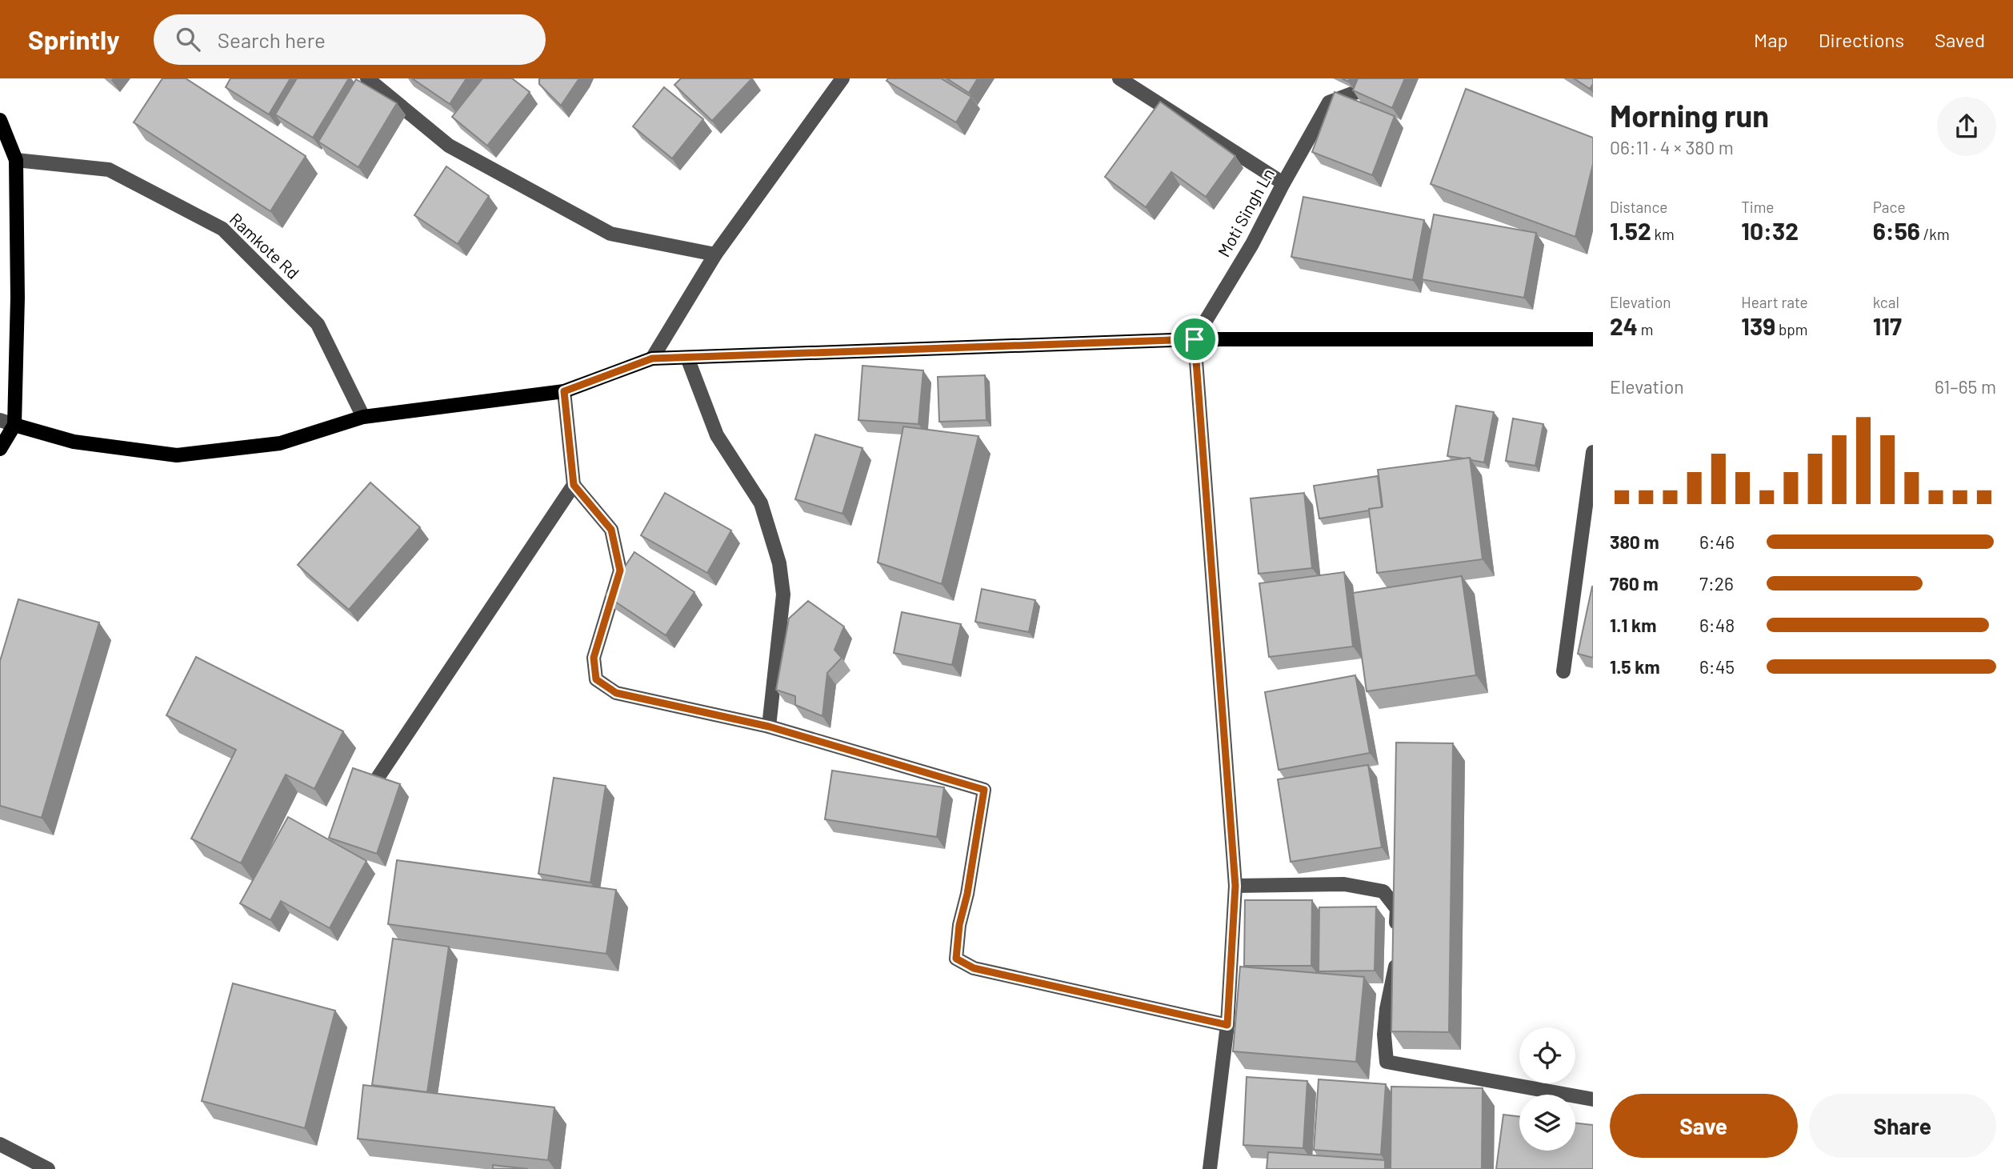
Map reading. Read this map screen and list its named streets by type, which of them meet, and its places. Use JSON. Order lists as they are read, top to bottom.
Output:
{
  "streets": {
    "street": ["Moti Singh Ln", "Ramkote Rd"]
  },
  "page": {
    "header": "Sprintly",
    "search": "Search here",
    "nav": ["Map", "Directions", "Saved"],
    "heading": ["Morning run", "06:11 · 4 × 380 m"],
    "stats": [
      ["Distance", "1.52 km"],
      ["Time", "10:32"],
      ["Pace", "6:56 /km"],
      ["Elevation", "24 m"],
      ["Heart rate", "139 bpm"],
      ["kcal", "117"]
    ],
    "chart": ["Elevation", "61–65 m"],
    "list": [
      {
        "name": "380 m",
        "note": "6:46"
      },
      {
        "name": "760 m",
        "note": "7:26"
      },
      {
        "name": "1.1 km",
        "note": "6:48"
      },
      {
        "name": "1.5 km",
        "note": "6:45"
      }
    ],
    "buttons": ["Save", "Share"]
  }
}
